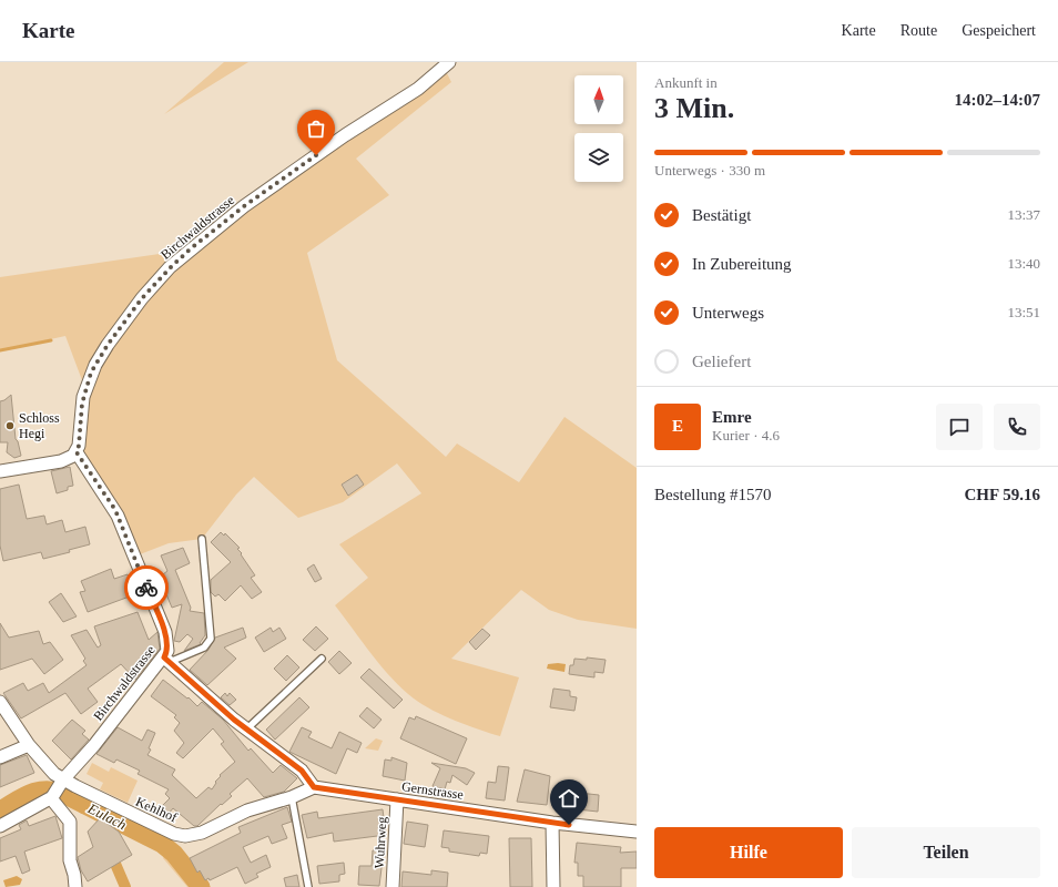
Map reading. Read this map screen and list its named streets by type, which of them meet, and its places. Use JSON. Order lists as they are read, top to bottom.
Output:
{
  "streets": {
    "street": [
      "Birchwaldstrasse",
      "Gernstrasse",
      "Kehlhof",
      "Wuhrweg"
    ]
  },
  "crossings": [
    ["Birchwaldstrasse", "Kehlhof"],
    ["Gernstrasse", "Kehlhof"],
    ["Gernstrasse", "Wuhrweg"]
  ],
  "water": ["Eulach"],
  "places": ["Schloss Hegi"],
  "north": "top",
  "page": {
    "header": "Karte",
    "nav": ["Karte", "Route", "Gespeichert"],
    "heading": ["3 Min.", "Ankunft in", "14:02–14:07"],
    "panel": [
      "Emre",
      "Kurier · 4.6",
      "Bestellung #1570",
      "CHF 59.16"
    ],
    "bar": "Unterwegs · 330 m",
    "list": [
      ["Bestätigt", "13:37"],
      ["In Zubereitung", "13:40"],
      ["Unterwegs", "13:51"],
      "Geliefert"
    ],
    "round": "E",
    "buttons": ["Hilfe", "Teilen"]
  }
}
